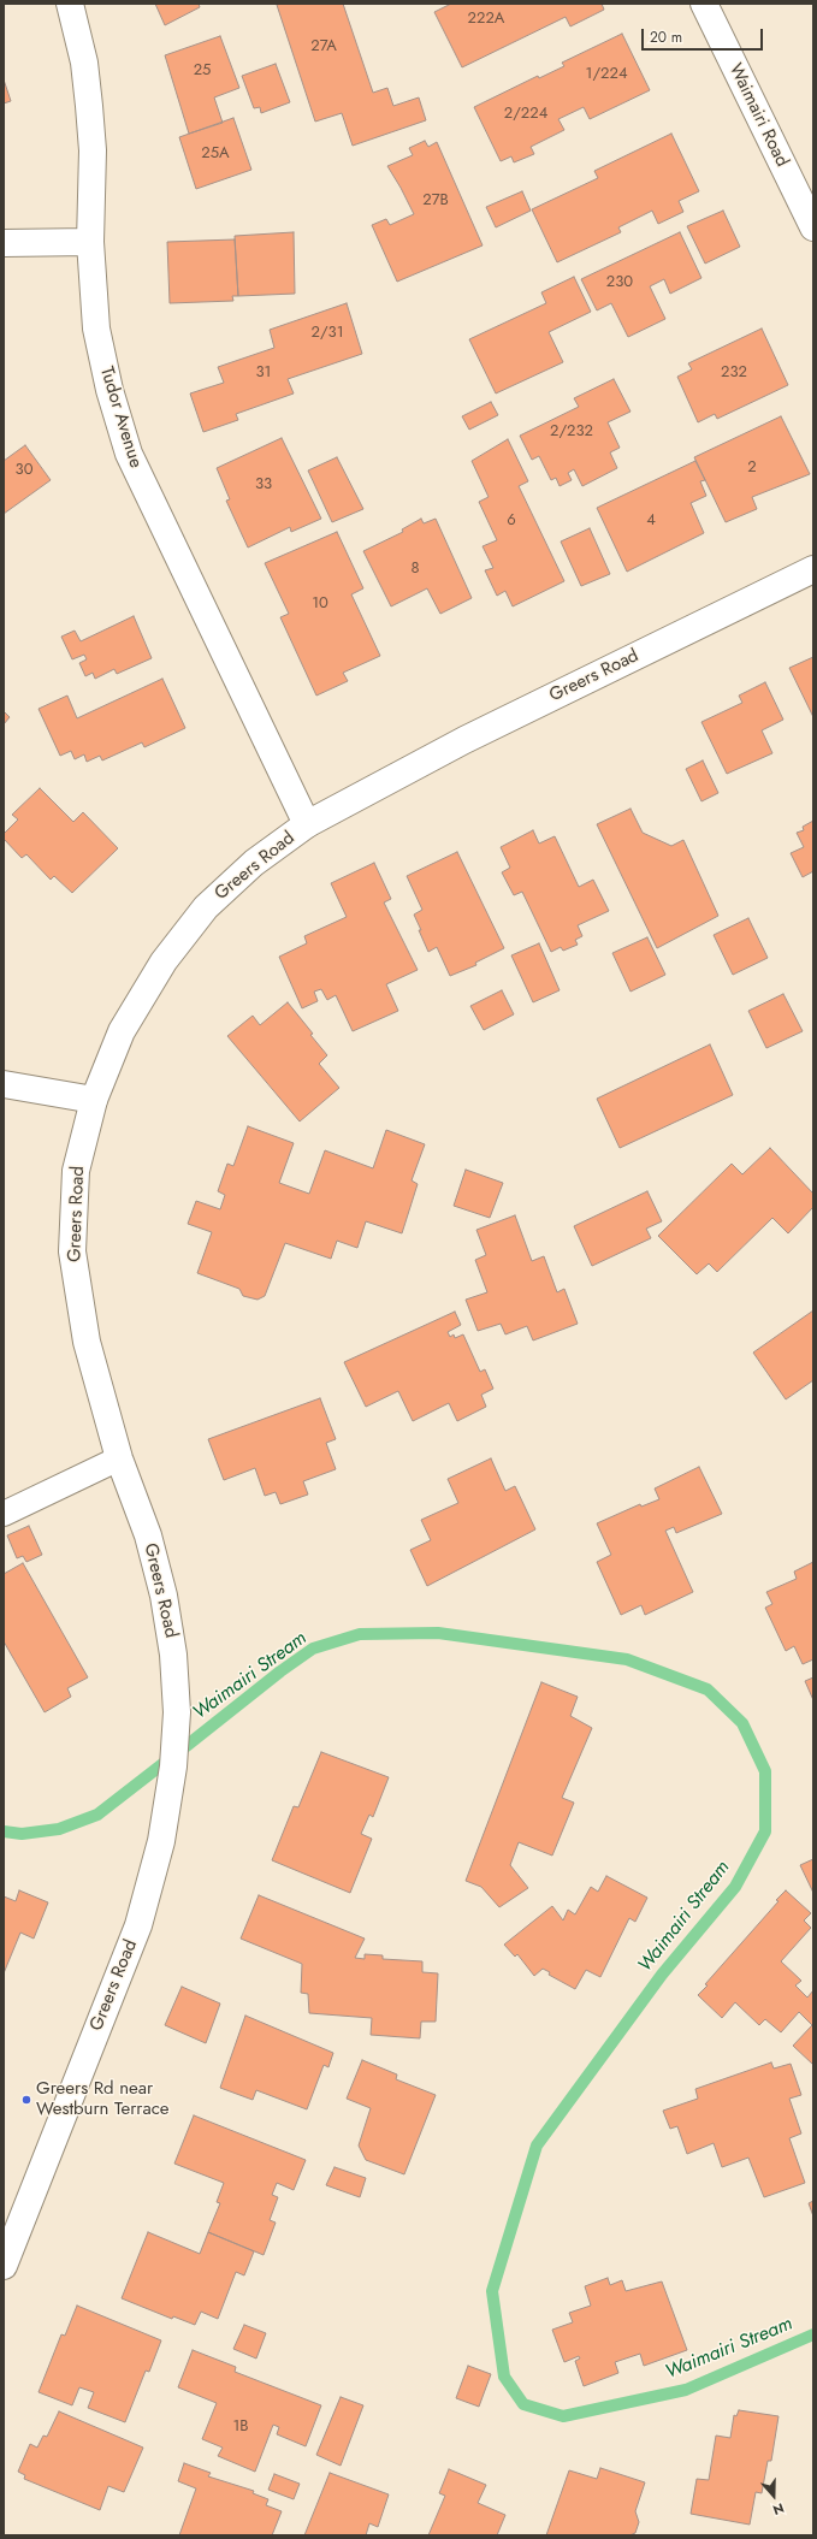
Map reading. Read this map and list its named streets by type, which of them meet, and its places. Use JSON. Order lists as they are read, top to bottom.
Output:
{
  "streets": {
    "street": ["Waimairi Road", "Tudor Avenue", "Greers Road"]
  },
  "crossings": [
    ["Tudor Avenue", "Greers Road"]
  ],
  "water": ["Waimairi Stream"],
  "places": ["Greers Rd near Westburn Terrace"],
  "house_numbers": [
    "222A",
    "27A",
    "25",
    "1/224",
    "2/224",
    "25A",
    "27B",
    "230",
    "2/31",
    "31",
    "232",
    "2/232",
    "2",
    "30",
    "33",
    "6",
    "4",
    "8",
    "10",
    "1B"
  ],
  "scale_bar": "20 m",
  "north": "bottom"
}
